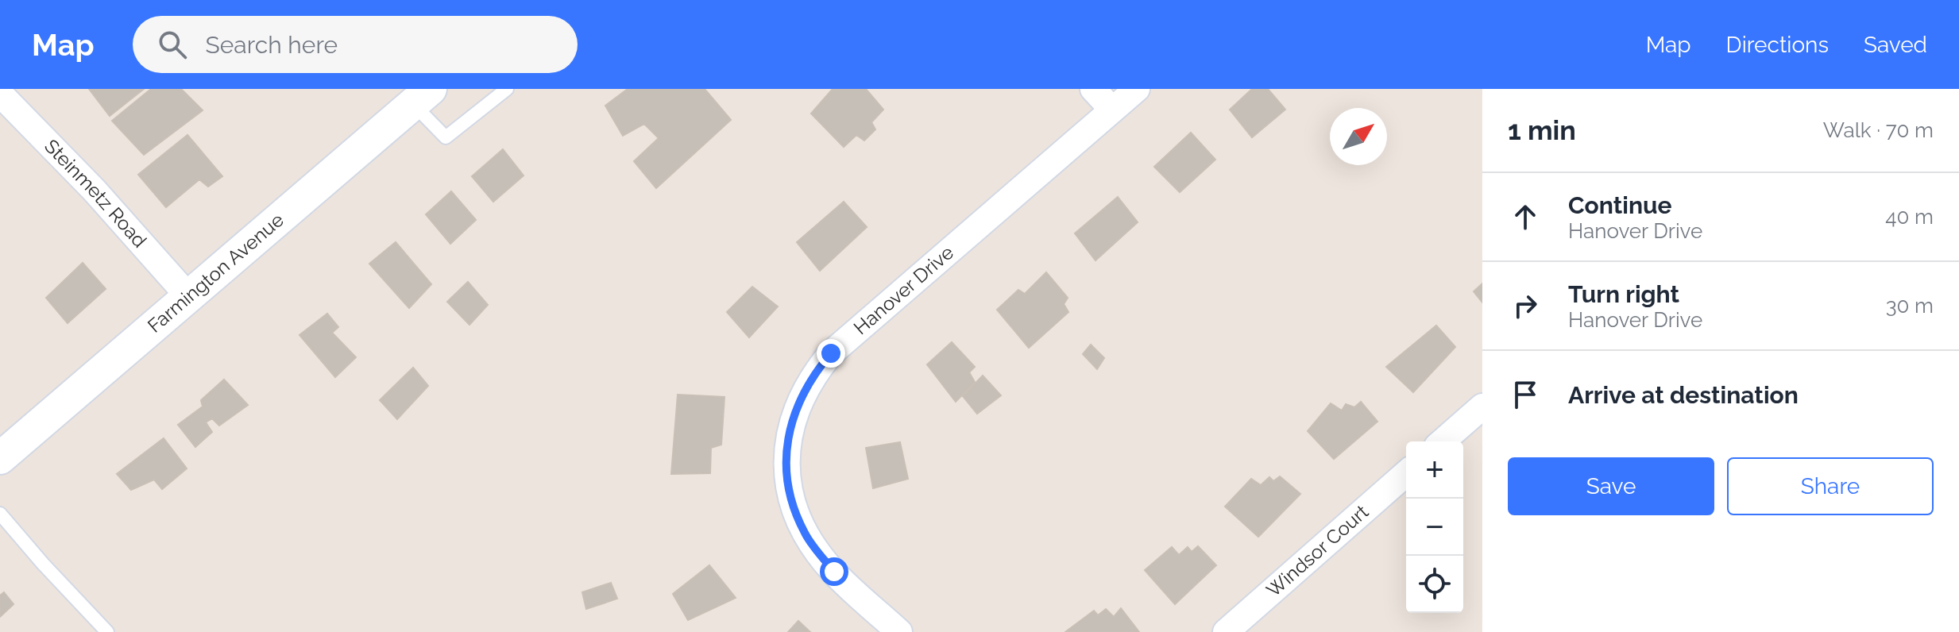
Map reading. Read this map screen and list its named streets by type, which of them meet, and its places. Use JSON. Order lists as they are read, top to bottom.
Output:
{
  "streets": {
    "street": [
      "Steinmetz Road",
      "Farmington Avenue",
      "Hanover Drive",
      "Windsor Court"
    ]
  },
  "crossings": [
    ["Steinmetz Road", "Farmington Avenue"]
  ],
  "north": "top right",
  "page": {
    "header": "Map",
    "search": "Search here",
    "nav": ["Map", "Directions", "Saved"],
    "heading": ["1 min", "Walk · 70 m"],
    "list": [
      ["Continue", "Hanover Drive", "40 m"],
      ["Turn right", "Hanover Drive", "30 m"],
      "Arrive at destination"
    ],
    "buttons": ["Save", "Share"],
    "map_buttons": ["+", "−"]
  }
}
